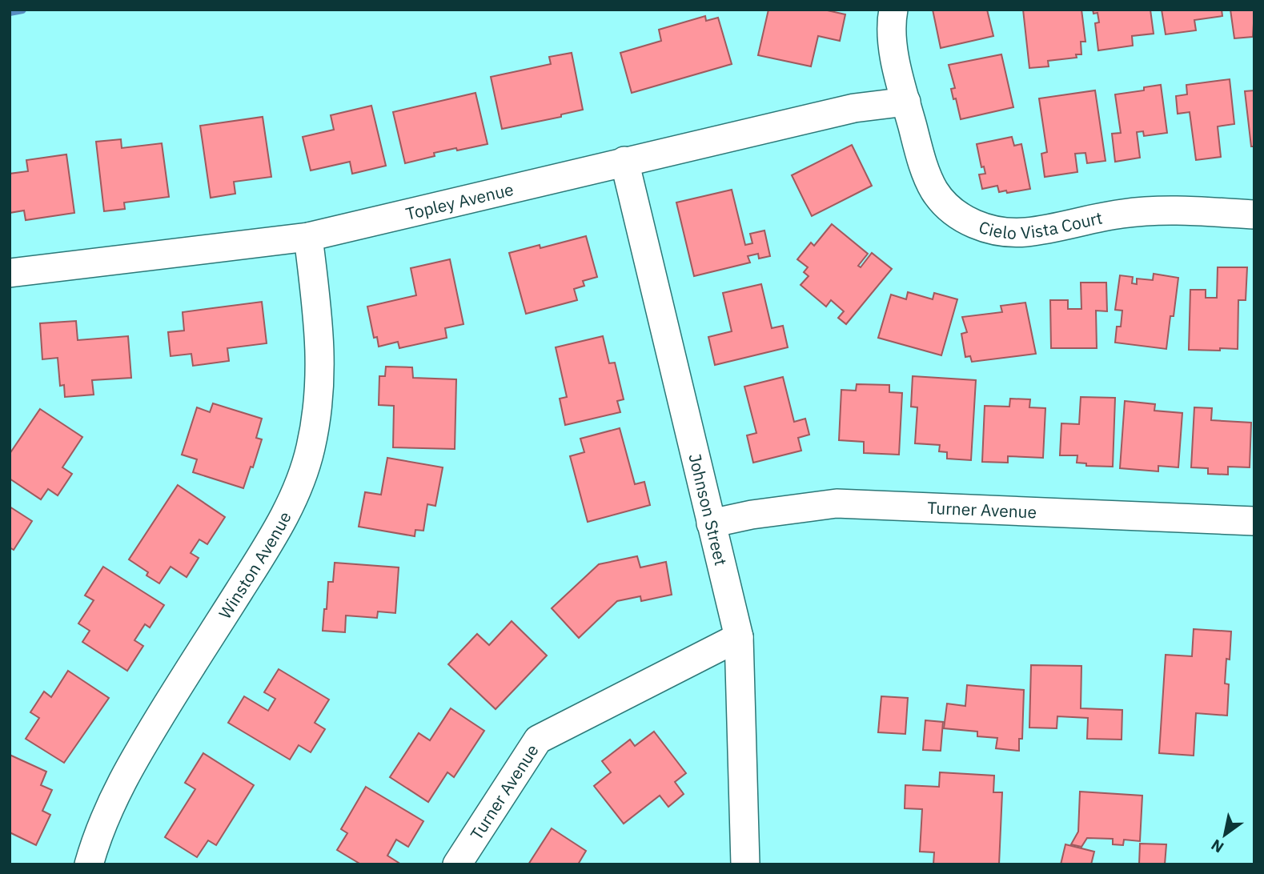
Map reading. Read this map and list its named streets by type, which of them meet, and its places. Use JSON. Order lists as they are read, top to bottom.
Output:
{
  "streets": {
    "street": [
      "Topley Avenue",
      "Cielo Vista Court",
      "Turner Avenue",
      "Johnson Street",
      "Winston Avenue"
    ]
  },
  "crossings": [
    ["Topley Avenue", "Cielo Vista Court"],
    ["Topley Avenue", "Johnson Street"],
    ["Topley Avenue", "Winston Avenue"],
    ["Turner Avenue", "Johnson Street"]
  ],
  "north": "bottom left"
}
